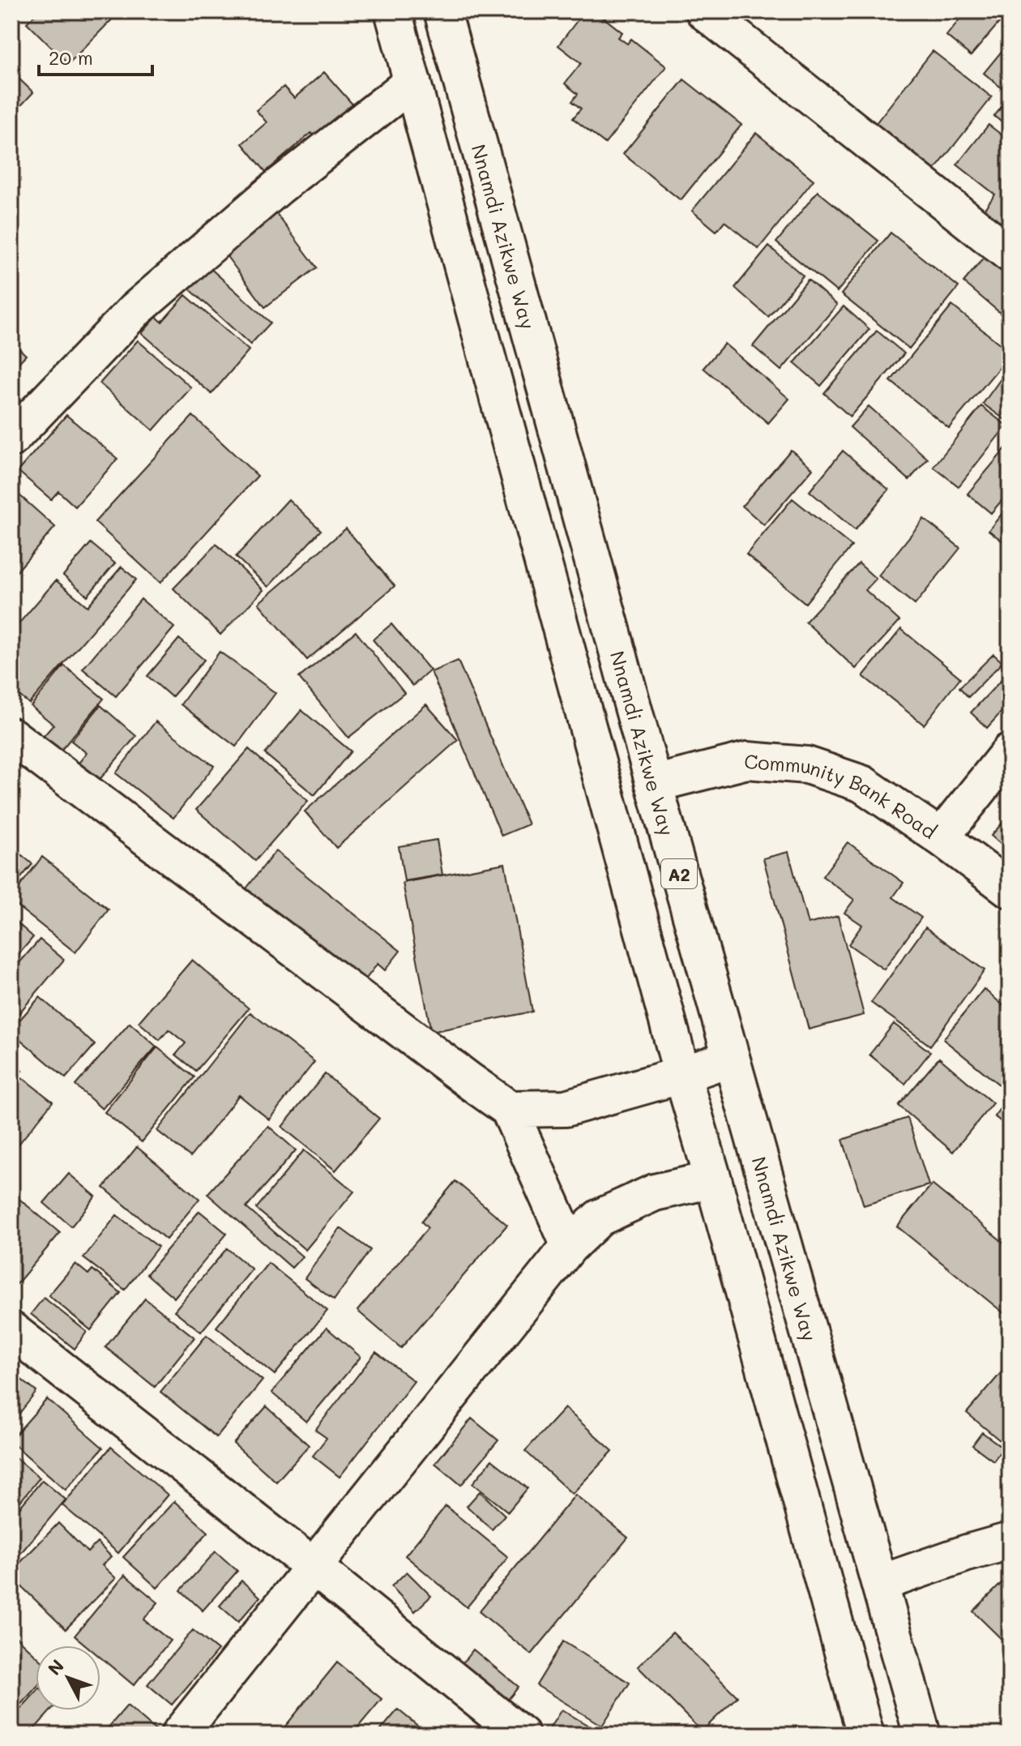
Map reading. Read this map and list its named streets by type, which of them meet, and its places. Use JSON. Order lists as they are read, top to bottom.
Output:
{
  "streets": {
    "main road": ["Nnamdi Azikwe Way", "Community Bank Road", "A2"]
  },
  "crossings": [
    ["Nnamdi Azikwe Way", "Community Bank Road"]
  ],
  "scale_bar": "20 m",
  "north": "top left"
}
